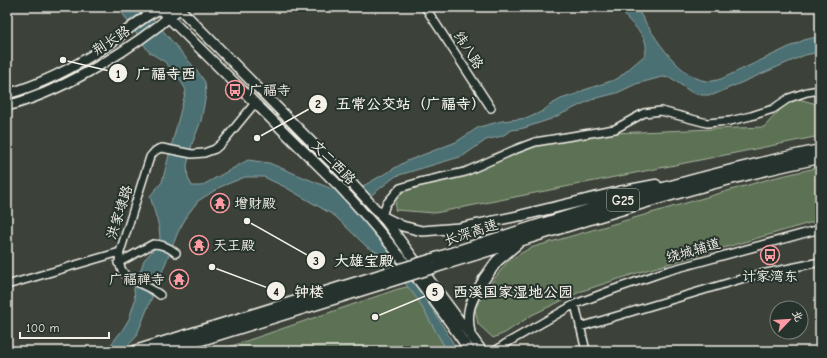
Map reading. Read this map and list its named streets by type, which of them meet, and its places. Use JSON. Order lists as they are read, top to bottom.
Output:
{
  "streets": {
    "highway": ["G25", "长深高速"],
    "main road": ["荆长路", "文二西路"],
    "street": ["纬八路", "洪家埭路", "绕城辅道"]
  },
  "crossings": [
    ["荆长路", "文二西路"],
    ["文二西路", "洪家埭路"]
  ],
  "places": {
    "other": [
      "广福寺西",
      "五常公交站（广福寺）",
      "大雄宝殿",
      "钟楼",
      "西溪国家湿地公园"
    ],
    "bus stop": ["广福寺", "计家湾东"],
    "temple": ["增财殿", "天王殿", "广福禅寺"]
  },
  "scale_bar": "100 m",
  "north": "top right"
}
